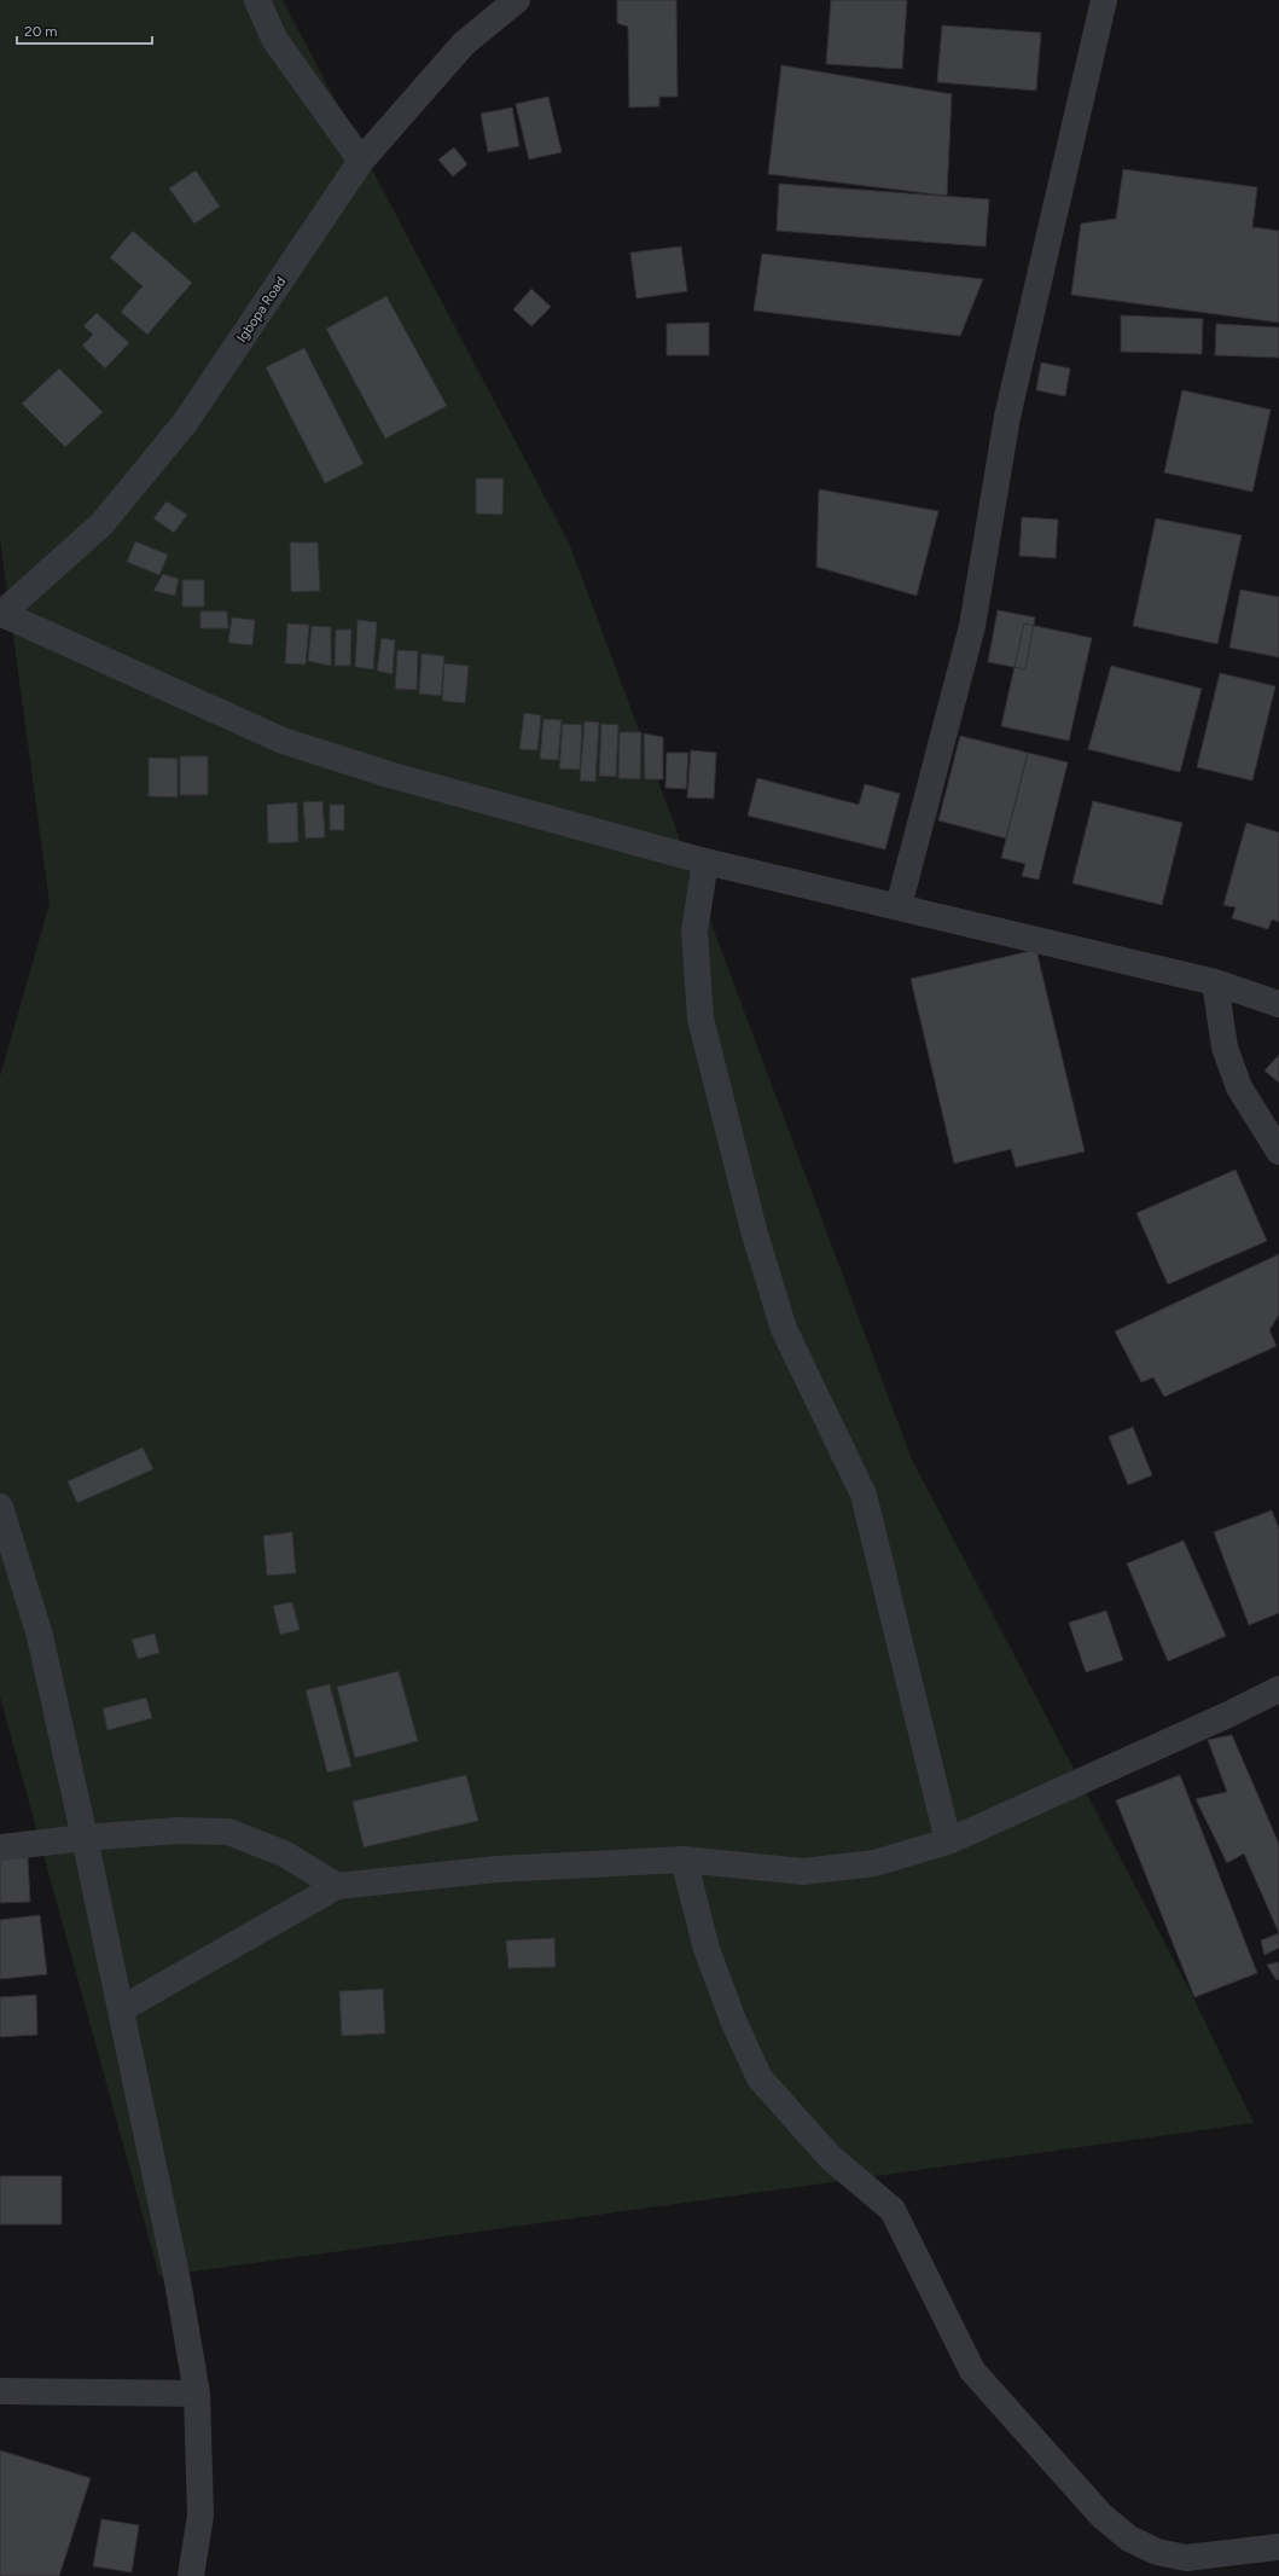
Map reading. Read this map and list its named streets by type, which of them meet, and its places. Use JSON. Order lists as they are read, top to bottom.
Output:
{
  "streets": {
    "street": ["Igbopa Road"]
  },
  "scale_bar": "20 m"
}
